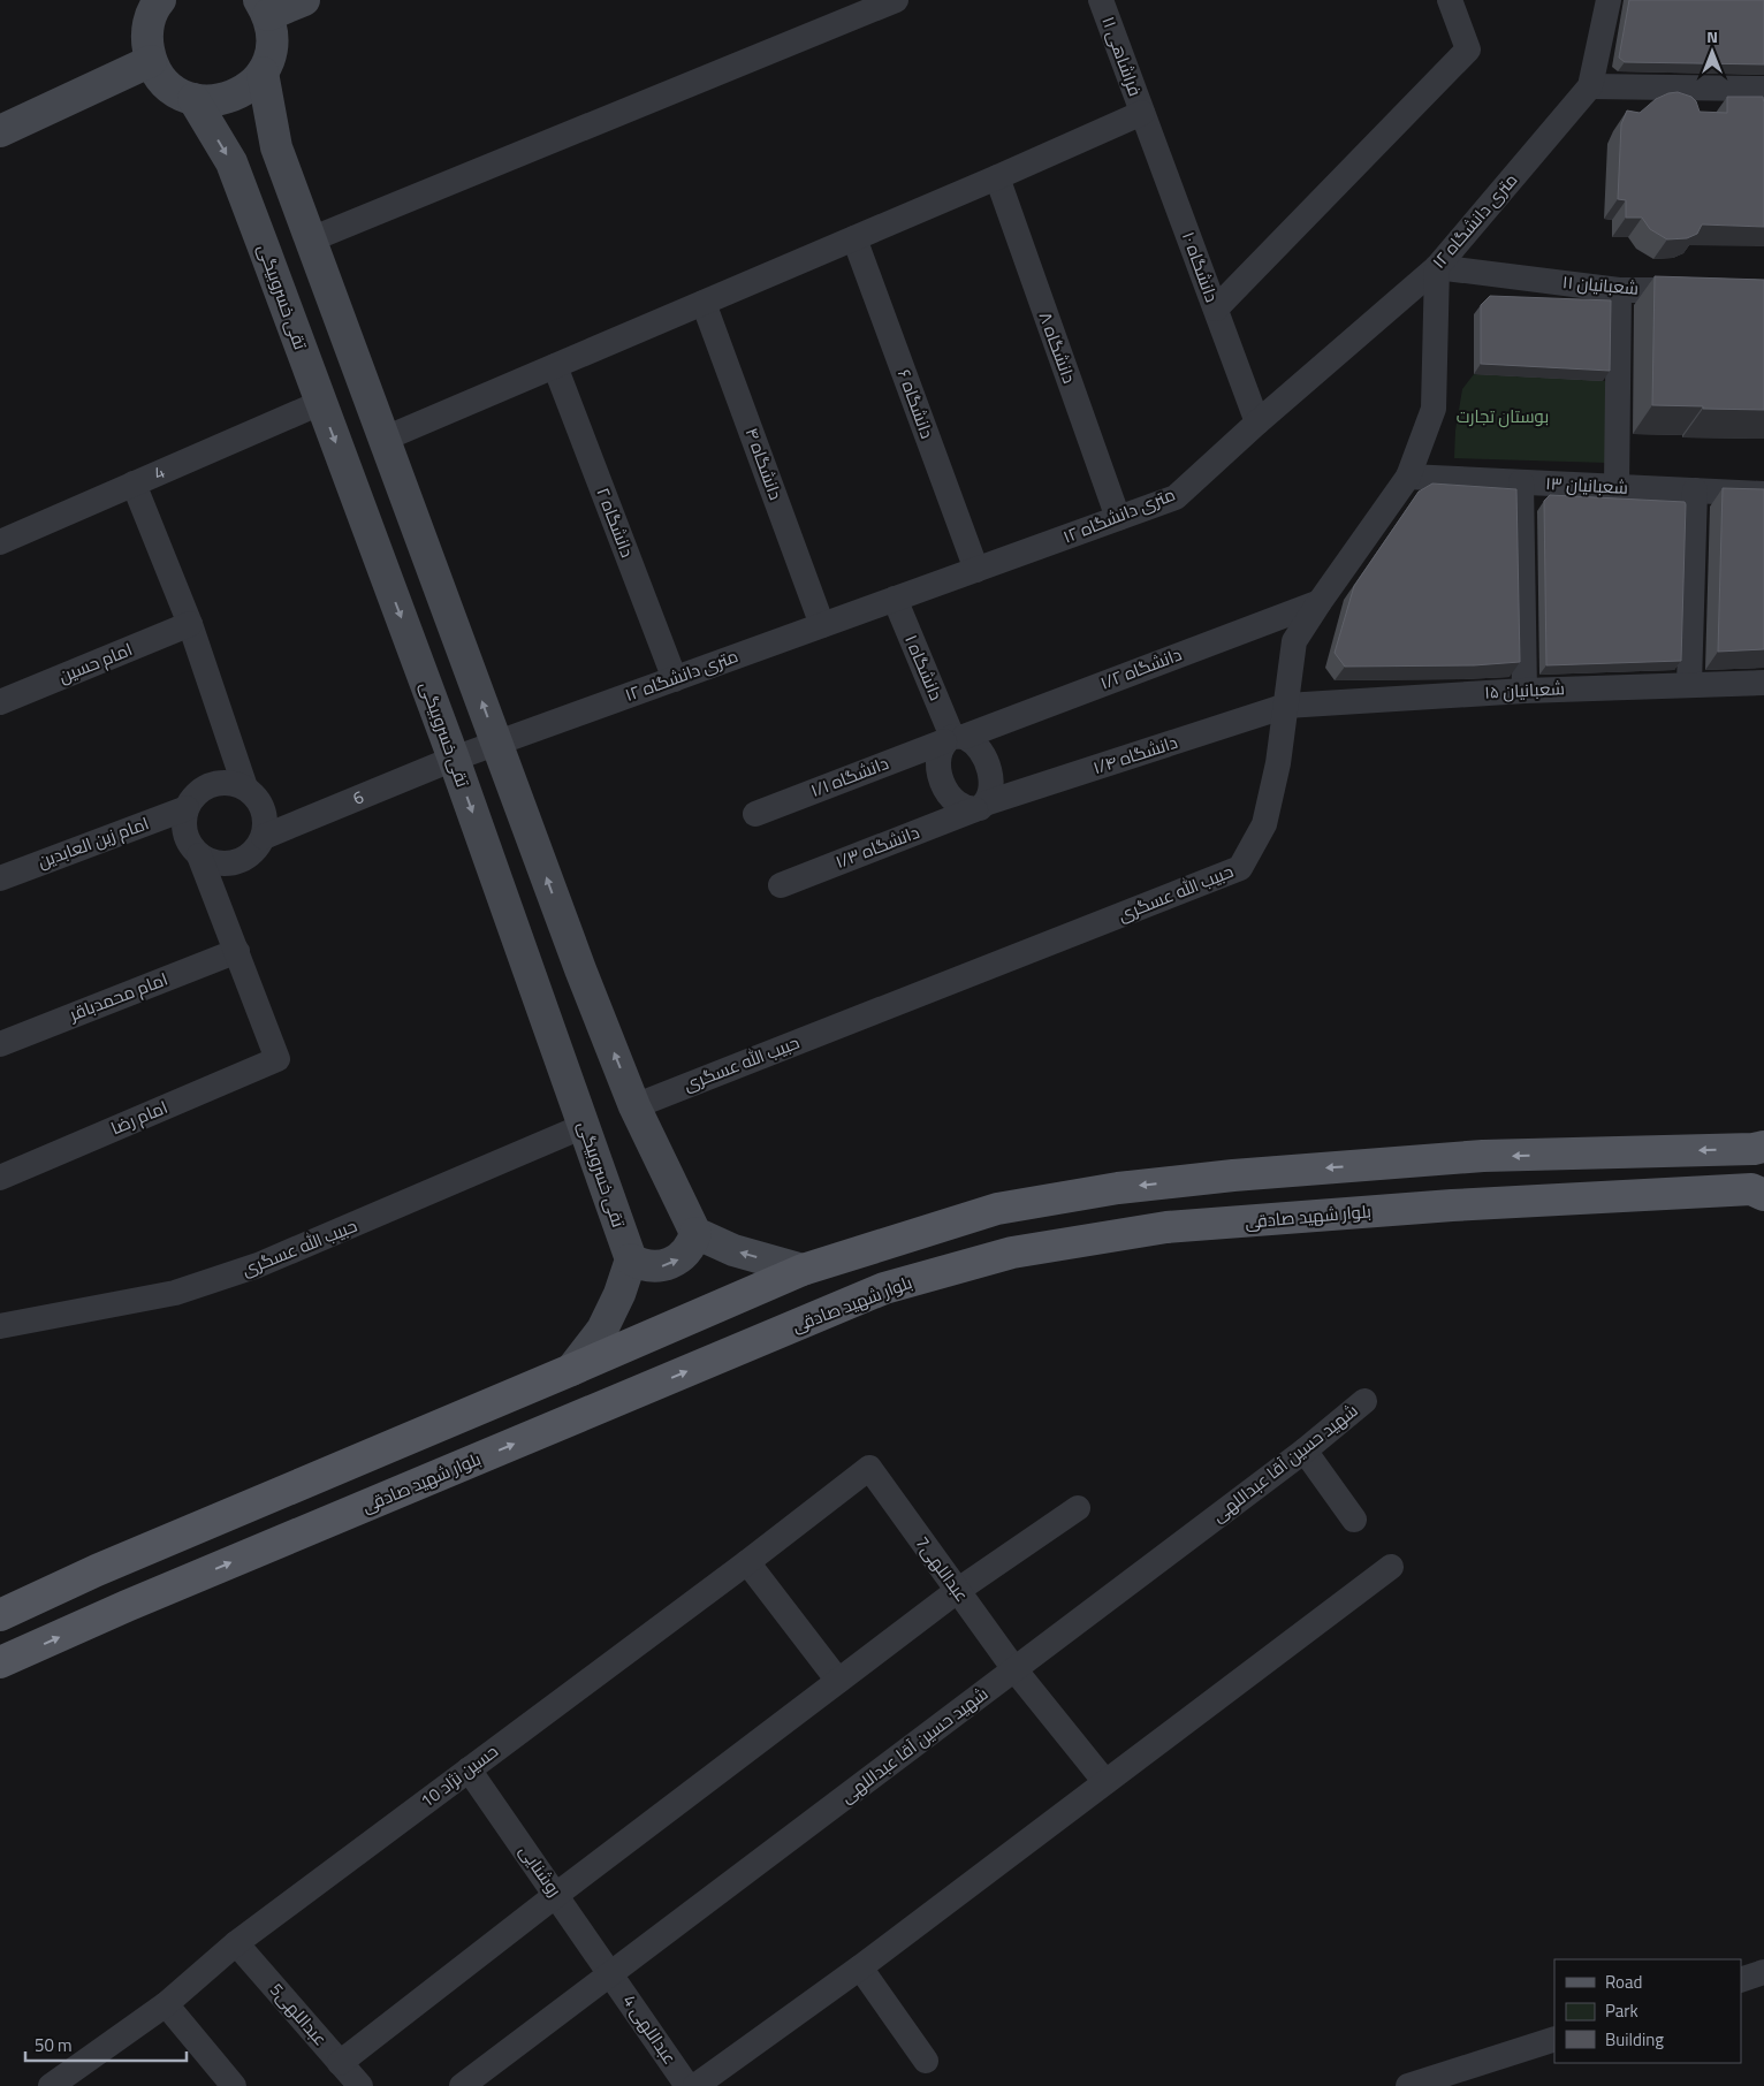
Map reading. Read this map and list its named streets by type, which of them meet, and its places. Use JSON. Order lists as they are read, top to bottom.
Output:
{
  "streets": {
    "main road": ["تقی خسروبیگی", "بلوار شهید صادقی"],
    "street": [
      "فراشاهی ۱۱",
      "۱۲ متری دانشگاه",
      "دانشگاه ۱۰",
      "شعبانیان ۱۱",
      "دانشگاه ۸",
      "دانشگاه ۶",
      "دانشگاه ۴",
      "4",
      "شعبانیان ۱۳",
      "دانشگاه ۲",
      "امام حسین",
      "دانشگاه ۱",
      "دانشگاه ۱/۲",
      "شعبانیان ۱۵",
      "دانشگاه ۱/۴",
      "دانشگاه ۱/۱",
      "6",
      "امام زین العابدین",
      "دانشگاه ۱/۳",
      "حبیب الله عسگری",
      "امام محمدباقر",
      "امام رضا",
      "شهید حسین آقا عبداللهی",
      "عبداللهی7",
      "حسین نژاد 10",
      "روشنایی",
      "عبداللهی5",
      "عبداللهی 4"
    ]
  },
  "crossings": [
    ["فراشاهی ۱۱", "دانشگاه ۱۰"],
    ["۱۲ متری دانشگاه", "دانشگاه ۱۰"],
    ["۱۲ متری دانشگاه", "شعبانیان ۱۱"],
    ["۱۲ متری دانشگاه", "تقی خسروبیگی"],
    ["۱۲ متری دانشگاه", "دانشگاه ۸"],
    ["۱۲ متری دانشگاه", "دانشگاه ۶"],
    ["۱۲ متری دانشگاه", "دانشگاه ۴"],
    ["۱۲ متری دانشگاه", "دانشگاه ۲"],
    ["۱۲ متری دانشگاه", "دانشگاه ۱"],
    ["۱۲ متری دانشگاه", "6"],
    ["۱۲ متری دانشگاه", "حبیب الله عسگری"],
    ["شعبانیان ۱۱", "حبیب الله عسگری"],
    ["تقی خسروبیگی", "4"],
    ["تقی خسروبیگی", "6"],
    ["تقی خسروبیگی", "حبیب الله عسگری"],
    ["شعبانیان ۱۳", "حبیب الله عسگری"],
    ["دانشگاه ۱", "دانشگاه ۱/۲"],
    ["دانشگاه ۱", "دانشگاه ۱/۴"],
    ["دانشگاه ۱", "دانشگاه ۱/۱"],
    ["دانشگاه ۱", "دانشگاه ۱/۳"],
    ["دانشگاه ۱/۲", "دانشگاه ۱/۴"],
    ["دانشگاه ۱/۲", "دانشگاه ۱/۱"],
    ["دانشگاه ۱/۲", "دانشگاه ۱/۳"],
    ["دانشگاه ۱/۲", "حبیب الله عسگری"],
    ["شعبانیان ۱۵", "دانشگاه ۱/۴"],
    ["شعبانیان ۱۵", "حبیب الله عسگری"],
    ["دانشگاه ۱/۴", "دانشگاه ۱/۱"],
    ["دانشگاه ۱/۴", "دانشگاه ۱/۳"],
    ["دانشگاه ۱/۴", "حبیب الله عسگری"],
    ["دانشگاه ۱/۱", "دانشگاه ۱/۳"],
    ["6", "امام زین العابدین"],
    ["امام محمدباقر", "امام رضا"],
    ["شهید حسین آقا عبداللهی", "عبداللهی7"],
    ["شهید حسین آقا عبداللهی", "روشنایی"],
    ["شهید حسین آقا عبداللهی", "عبداللهی 4"],
    ["عبداللهی7", "حسین نژاد 10"],
    ["حسین نژاد 10", "روشنایی"],
    ["حسین نژاد 10", "عبداللهی5"],
    ["روشنایی", "عبداللهی 4"]
  ],
  "parks": ["بوستان تجارت"],
  "legend": ["Road", "Park", "Building"],
  "scale_bar": "50 m",
  "north": "top"
}
